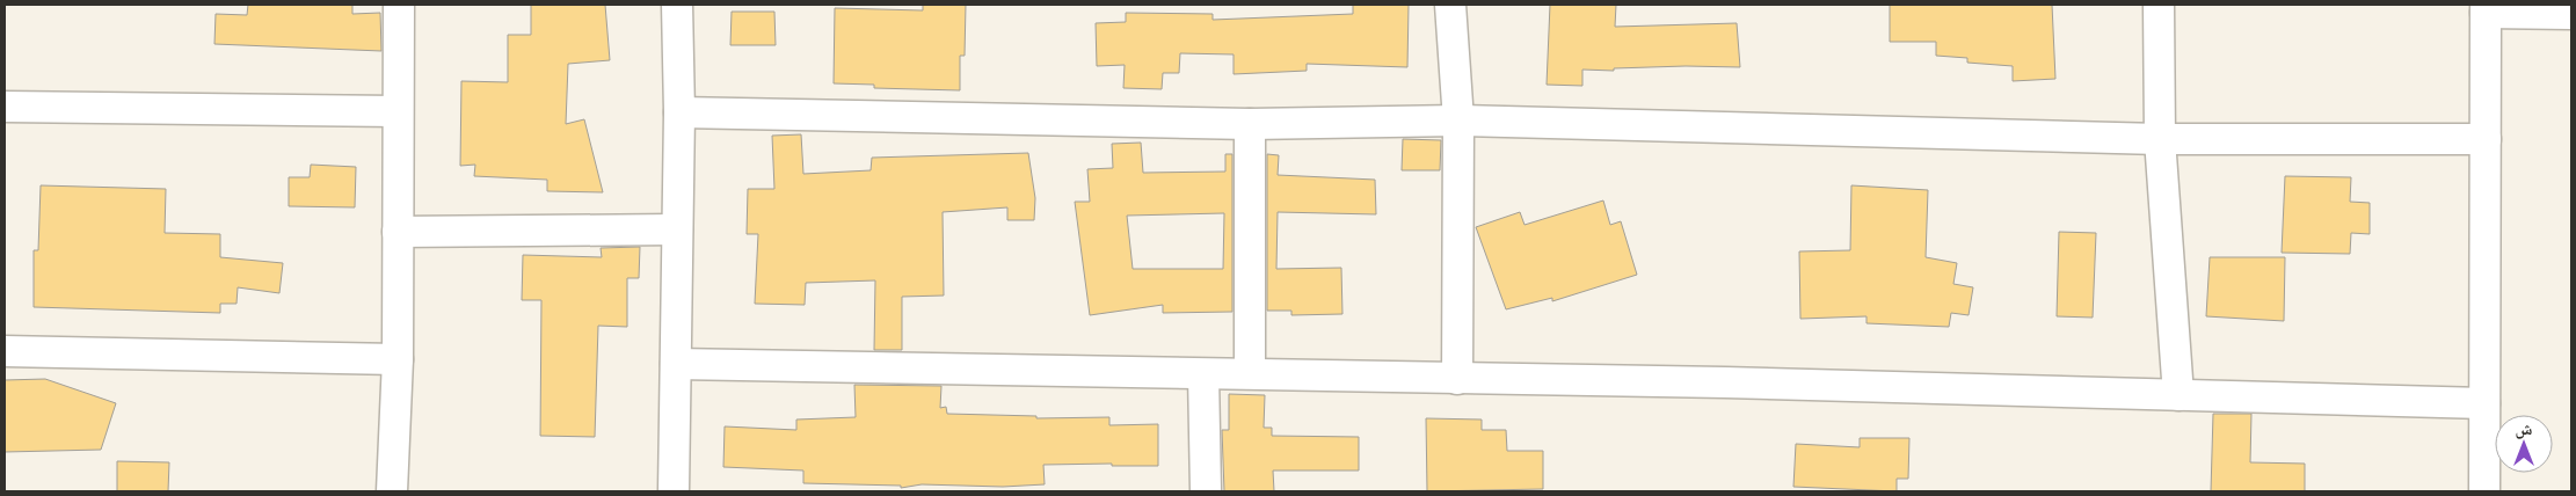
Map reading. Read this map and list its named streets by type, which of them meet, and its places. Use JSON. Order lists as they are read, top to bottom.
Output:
{
  "north": "top"
}
